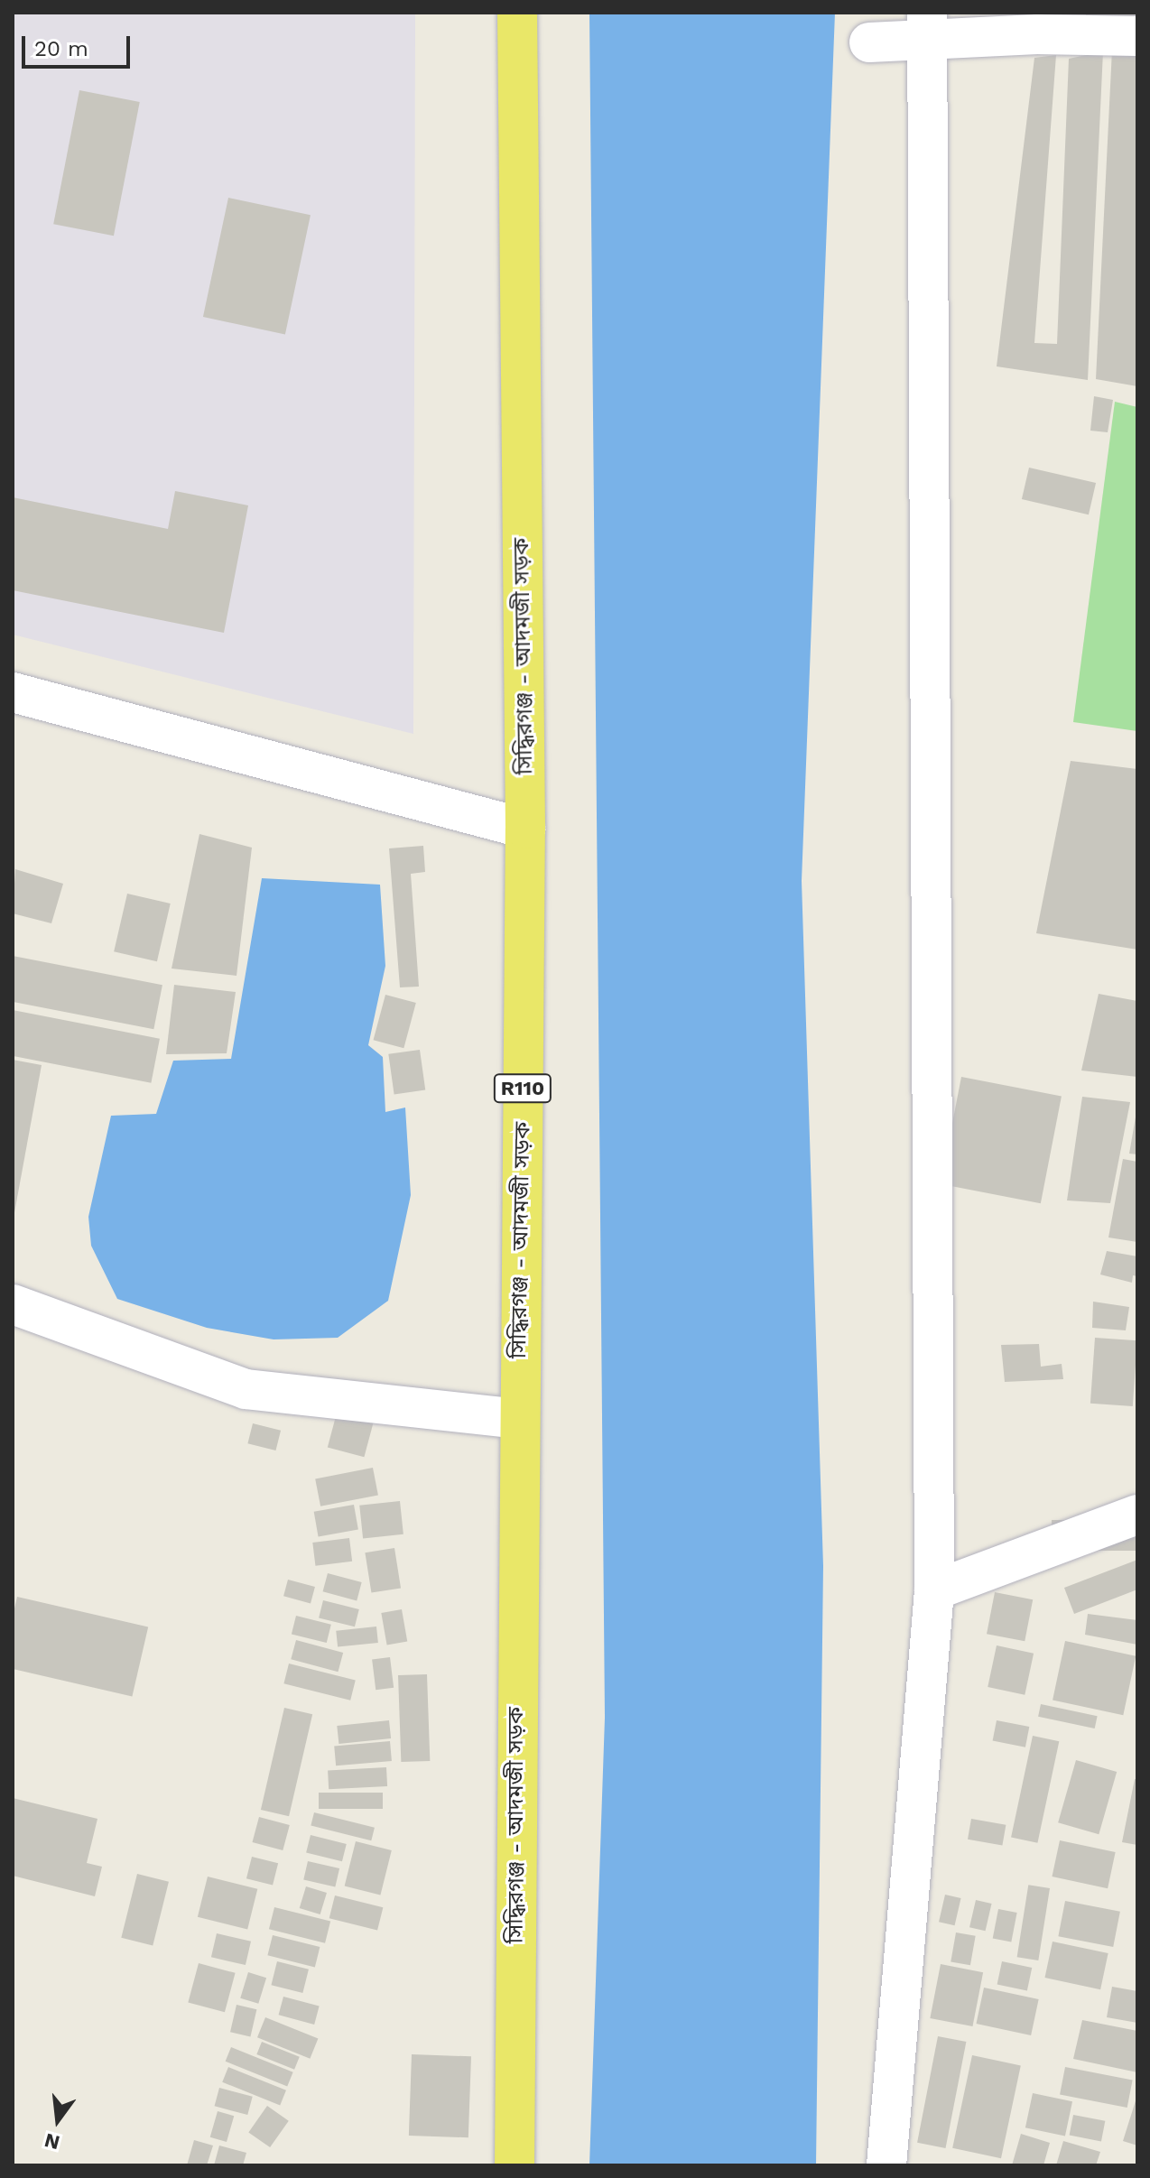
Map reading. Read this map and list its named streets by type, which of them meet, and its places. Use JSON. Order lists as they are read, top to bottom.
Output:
{
  "streets": {
    "main road": ["সিদ্ধিরগঞ্জ - আদমজী সড়ক", "R110"]
  },
  "scale_bar": "20 m",
  "north": "bottom"
}
